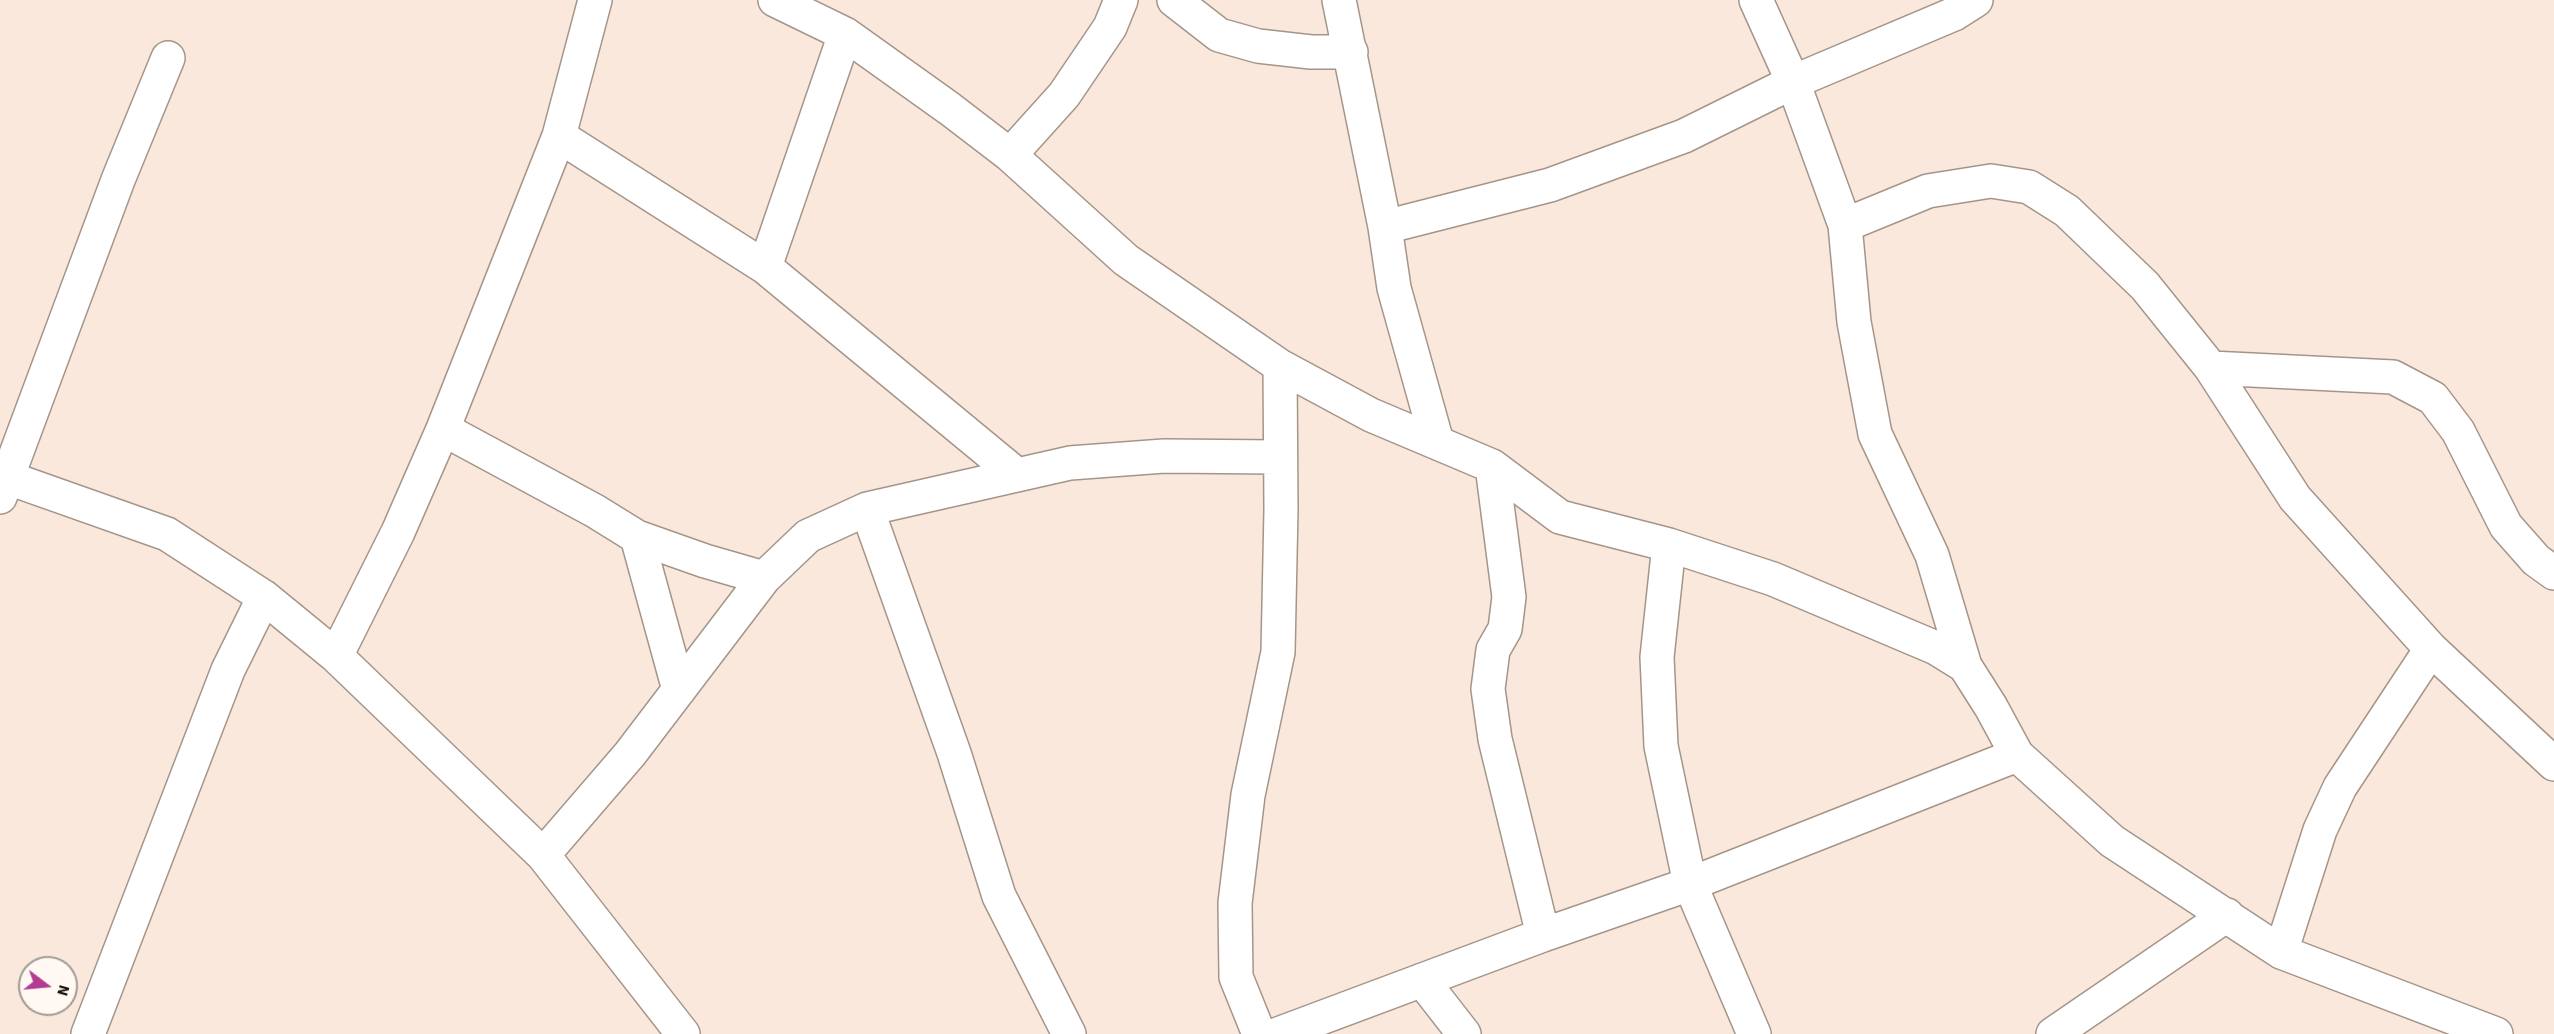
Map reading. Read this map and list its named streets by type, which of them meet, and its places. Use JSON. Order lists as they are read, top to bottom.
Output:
{
  "north": "right"
}
